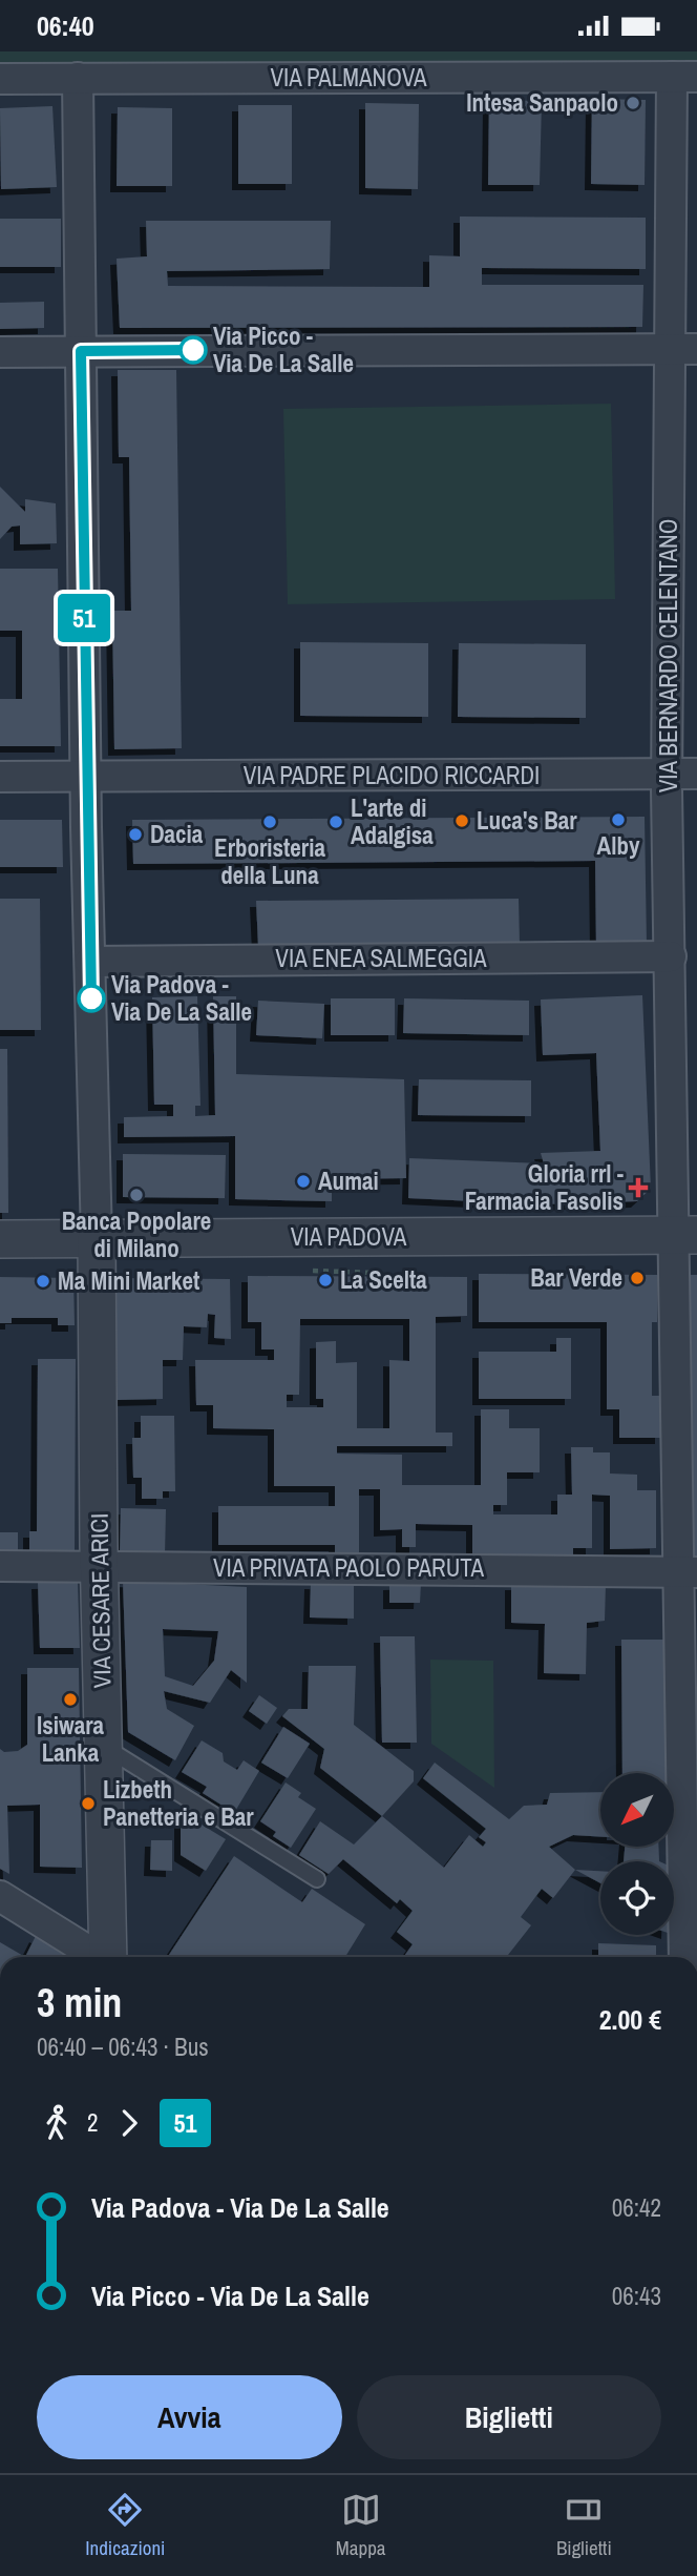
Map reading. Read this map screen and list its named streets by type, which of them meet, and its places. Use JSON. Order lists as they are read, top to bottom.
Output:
{
  "streets": {
    "street": [
      "VIA PALMANOVA",
      "VIA BERNARDO CELENTANO",
      "VIA PADRE PLACIDO RICCARDI",
      "VIA ENEA SALMEGGIA",
      "VIA PADOVA",
      "VIA PRIVATA PAOLO PARUTA",
      "VIA CESARE ARICI"
    ]
  },
  "crossings": [
    ["VIA PALMANOVA", "VIA BERNARDO CELENTANO"],
    ["VIA BERNARDO CELENTANO", "VIA PADRE PLACIDO RICCARDI"],
    ["VIA BERNARDO CELENTANO", "VIA ENEA SALMEGGIA"],
    ["VIA BERNARDO CELENTANO", "VIA PADOVA"],
    ["VIA BERNARDO CELENTANO", "VIA PRIVATA PAOLO PARUTA"],
    ["VIA PADOVA", "VIA CESARE ARICI"],
    ["VIA PRIVATA PAOLO PARUTA", "VIA CESARE ARICI"]
  ],
  "places": {
    "other": [
      "Intesa Sanpaolo",
      "Via Picco - Via De La Salle",
      "Alby",
      "Luca's Bar",
      "Erboristeria della Luna",
      "L'arte di Adalgisa",
      "Dacia",
      "Via Padova - Via De La Salle",
      "Aumai",
      "Banca Popolare di Milano",
      "Bar Verde",
      "La Scelta",
      "Ma Mini Market",
      "Isiwara Lanka",
      "Lizbeth Panetteria e Bar"
    ],
    "health": ["Gloria rrl - Farmacia Fasolis"]
  },
  "lines": ["bus line 51"],
  "north": "bottom left",
  "page": {
    "status": "06:40",
    "on_map": "51",
    "heading": ["3 min", "06:40 – 06:43 · Bus", "2.00 €"],
    "legs": ["2", "51"],
    "list": [
      {
        "name": "Via Padova - Via De La Salle",
        "value": "06:42"
      },
      {
        "name": "Via Picco - Via De La Salle",
        "value": "06:43"
      }
    ],
    "buttons": ["Avvia", "Biglietti"],
    "tabs": ["Indicazioni", "Mappa", "Biglietti"]
  }
}
